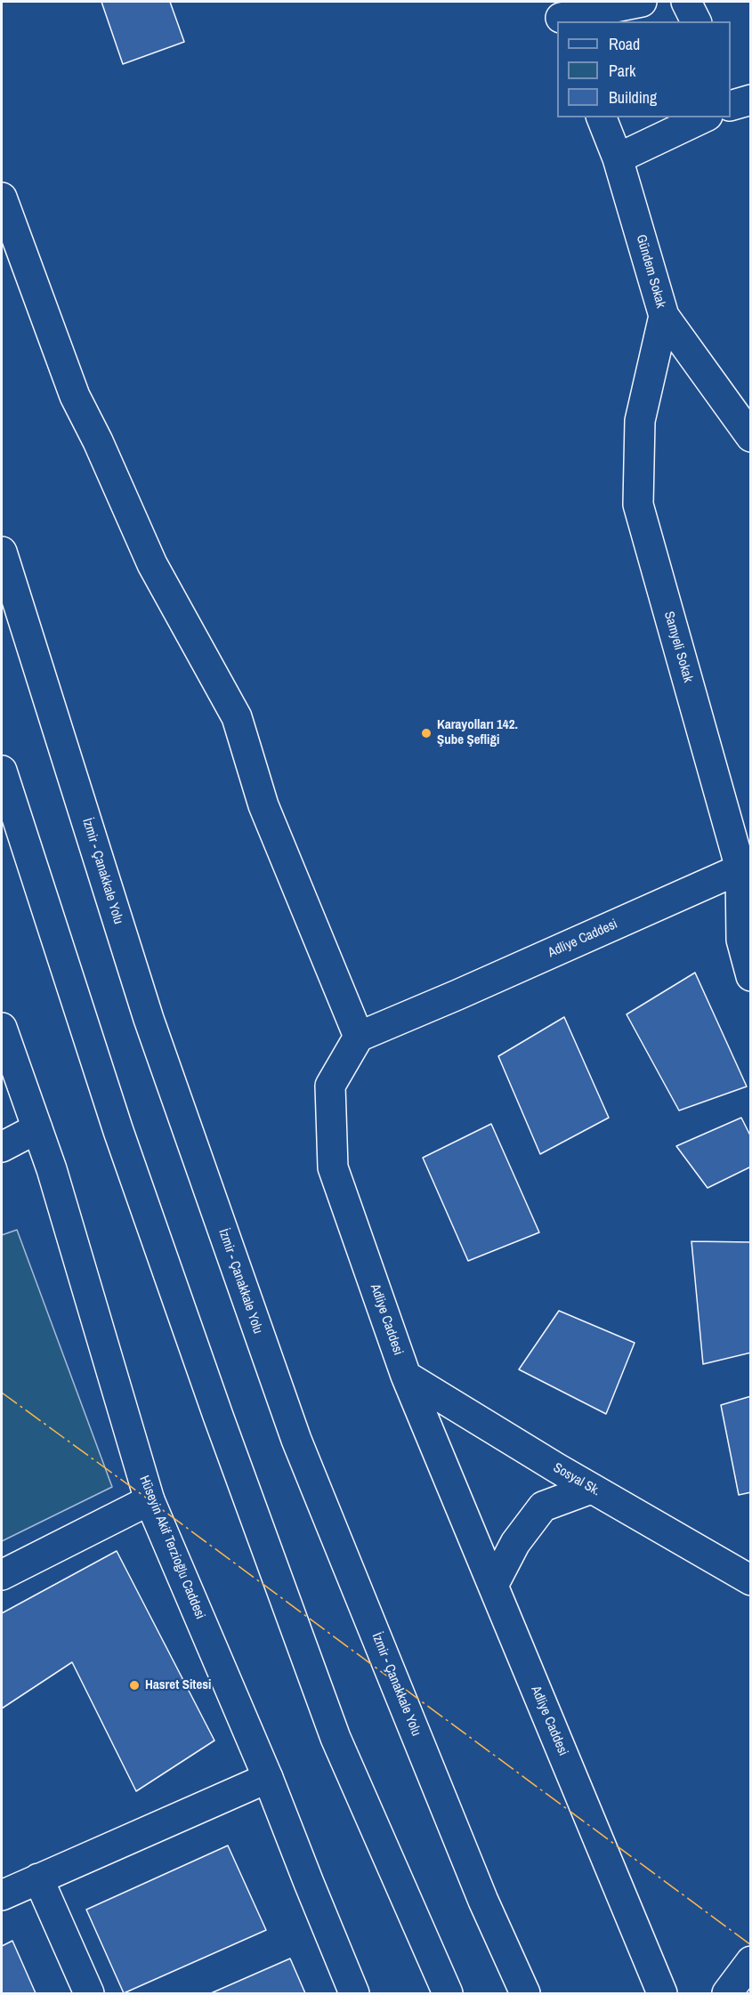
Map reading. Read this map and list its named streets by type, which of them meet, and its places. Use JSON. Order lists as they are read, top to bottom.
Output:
{
  "streets": {
    "main road": [
      "Gündem Sokak",
      "Samyeli Sokak",
      "İzmir - Çanakkale Yolu",
      "Adliye Caddesi",
      "Sosyal Sk.",
      "Hüseyin Akif Terzioğlu Caddesi"
    ]
  },
  "crossings": [
    ["Gündem Sokak", "Samyeli Sokak"],
    ["Samyeli Sokak", "Adliye Caddesi"],
    ["Adliye Caddesi", "Sosyal Sk."]
  ],
  "places": ["Karayolları 142. Şube Şefliği", "Hasret Sitesi"],
  "legend": ["Road", "Park", "Building"]
}
